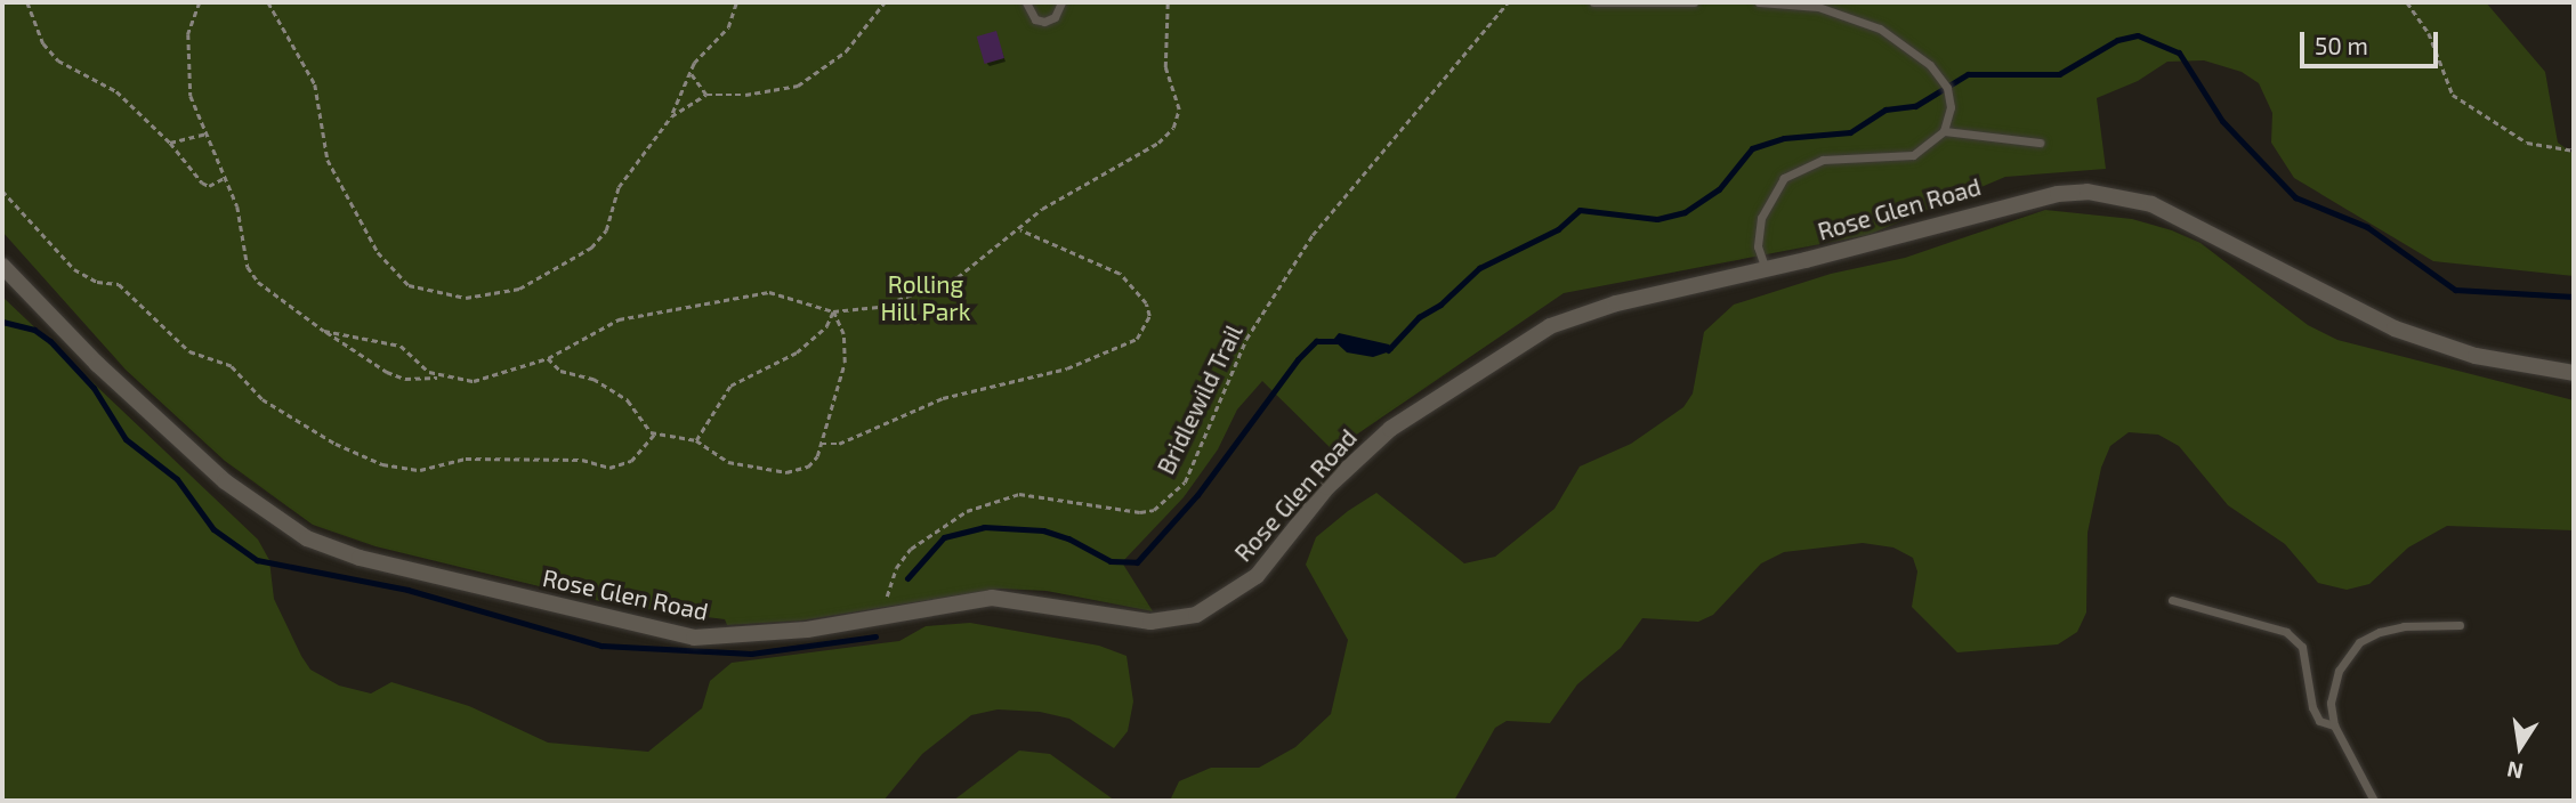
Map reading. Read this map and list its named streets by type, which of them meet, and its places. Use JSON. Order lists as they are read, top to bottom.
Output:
{
  "streets": {
    "street": ["Rose Glen Road"],
    "path": ["Bridlewild Trail"]
  },
  "crossings": [
    ["Rose Glen Road", "Bridlewild Trail"]
  ],
  "parks": ["Rolling Hill Park"],
  "scale_bar": "50 m",
  "north": "bottom"
}
